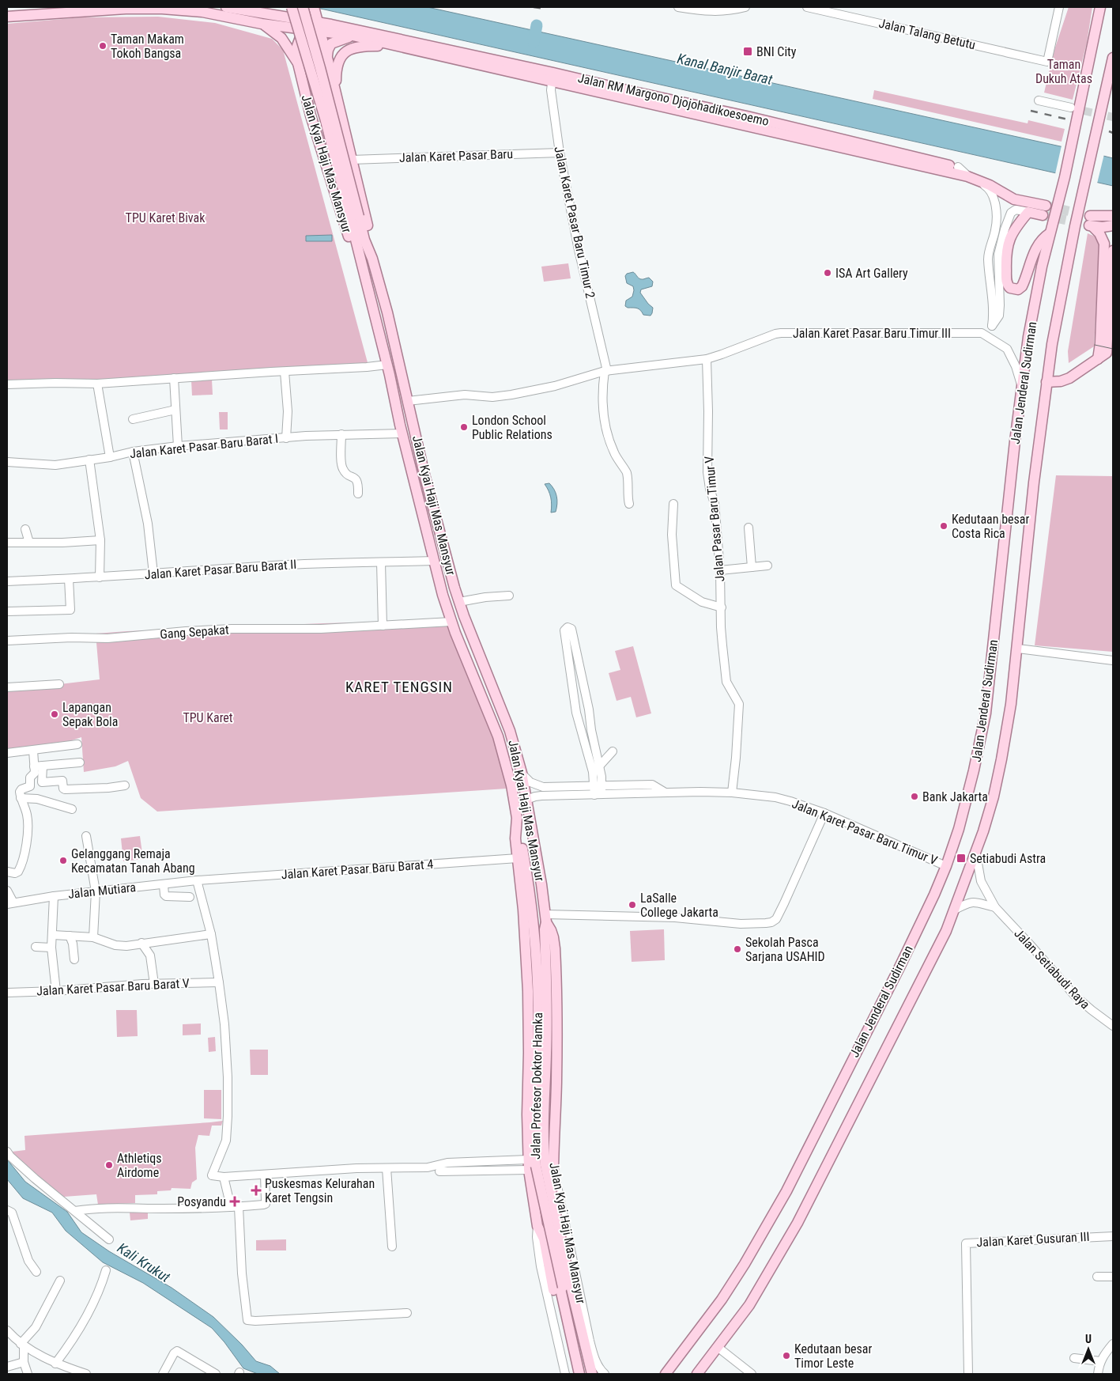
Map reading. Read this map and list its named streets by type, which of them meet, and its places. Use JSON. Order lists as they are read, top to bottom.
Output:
{
  "streets": {
    "main road": [
      "Jalan RM Margono Djojohadikoesoemo",
      "Jalan Kyai Haji Mas Mansyur",
      "Jalan Jenderal Sudirman",
      "Jalan Profesor Doktor Hamka"
    ],
    "street": [
      "Jalan Talang Betutu",
      "Jalan Karet Pasar Baru",
      "Jalan Karet Pasar Baru Timur 2",
      "Jalan Karet Pasar Baru Timur III",
      "Jalan Karet Pasar Baru Barat I",
      "Jalan Pasar Baru Timur V",
      "Jalan Karet Pasar Baru Barat II",
      "Gang Sepakat",
      "Jalan Karet Pasar Baru Timur V",
      "Jalan Karet Pasar Baru Barat 4",
      "Jalan Mutiara",
      "Jalan Setiabudi Raya",
      "Jalan Karet Pasar Baru Barat V",
      "Jalan Karet Gusuran III"
    ]
  },
  "crossings": [
    ["Jalan RM Margono Djojohadikoesoemo", "Jalan Kyai Haji Mas Mansyur"],
    ["Jalan RM Margono Djojohadikoesoemo", "Jalan Karet Pasar Baru Timur 2"],
    ["Jalan Karet Pasar Baru", "Jalan Kyai Haji Mas Mansyur"],
    ["Jalan Karet Pasar Baru", "Jalan Karet Pasar Baru Timur 2"],
    ["Jalan Kyai Haji Mas Mansyur", "Jalan Karet Pasar Baru Timur III"],
    ["Jalan Kyai Haji Mas Mansyur", "Jalan Karet Pasar Baru Barat I"],
    ["Jalan Kyai Haji Mas Mansyur", "Jalan Karet Pasar Baru Barat II"],
    ["Jalan Kyai Haji Mas Mansyur", "Gang Sepakat"],
    ["Jalan Kyai Haji Mas Mansyur", "Jalan Karet Pasar Baru Timur V"],
    ["Jalan Kyai Haji Mas Mansyur", "Jalan Karet Pasar Baru Barat 4"],
    ["Jalan Kyai Haji Mas Mansyur", "Jalan Profesor Doktor Hamka"],
    ["Jalan Karet Pasar Baru Timur 2", "Jalan Karet Pasar Baru Timur III"],
    ["Jalan Karet Pasar Baru Timur III", "Jalan Pasar Baru Timur V"],
    ["Jalan Jenderal Sudirman", "Jalan Karet Pasar Baru Timur V"],
    ["Jalan Jenderal Sudirman", "Jalan Setiabudi Raya"],
    ["Jalan Pasar Baru Timur V", "Jalan Karet Pasar Baru Timur V"],
    ["Jalan Karet Pasar Baru Barat 4", "Jalan Mutiara"]
  ],
  "districts": ["KARET TENGSIN"],
  "water": ["Kanal Banjir Barat", "Kali Krukut"],
  "parks": ["Taman Dukuh Atas", "TPU Karet Bivak", "TPU Karet"],
  "places": {
    "other": [
      "Taman Makam Tokoh Bangsa",
      "ISA Art Gallery",
      "London School Public Relations",
      "Kedutaan besar Costa Rica",
      "Lapangan Sepak Bola",
      "Bank Jakarta",
      "Gelanggang Remaja Kecamatan Tanah Abang",
      "LaSalle College Jakarta",
      "Sekolah Pasca Sarjana USAHID",
      "Athletiqs Airdome",
      "Kedutaan besar Timor Leste"
    ],
    "transit": ["BNI City", "Setiabudi Astra"],
    "health": ["Puskesmas Kelurahan Karet Tengsin", "Posyandu"]
  },
  "north": "top"
}
